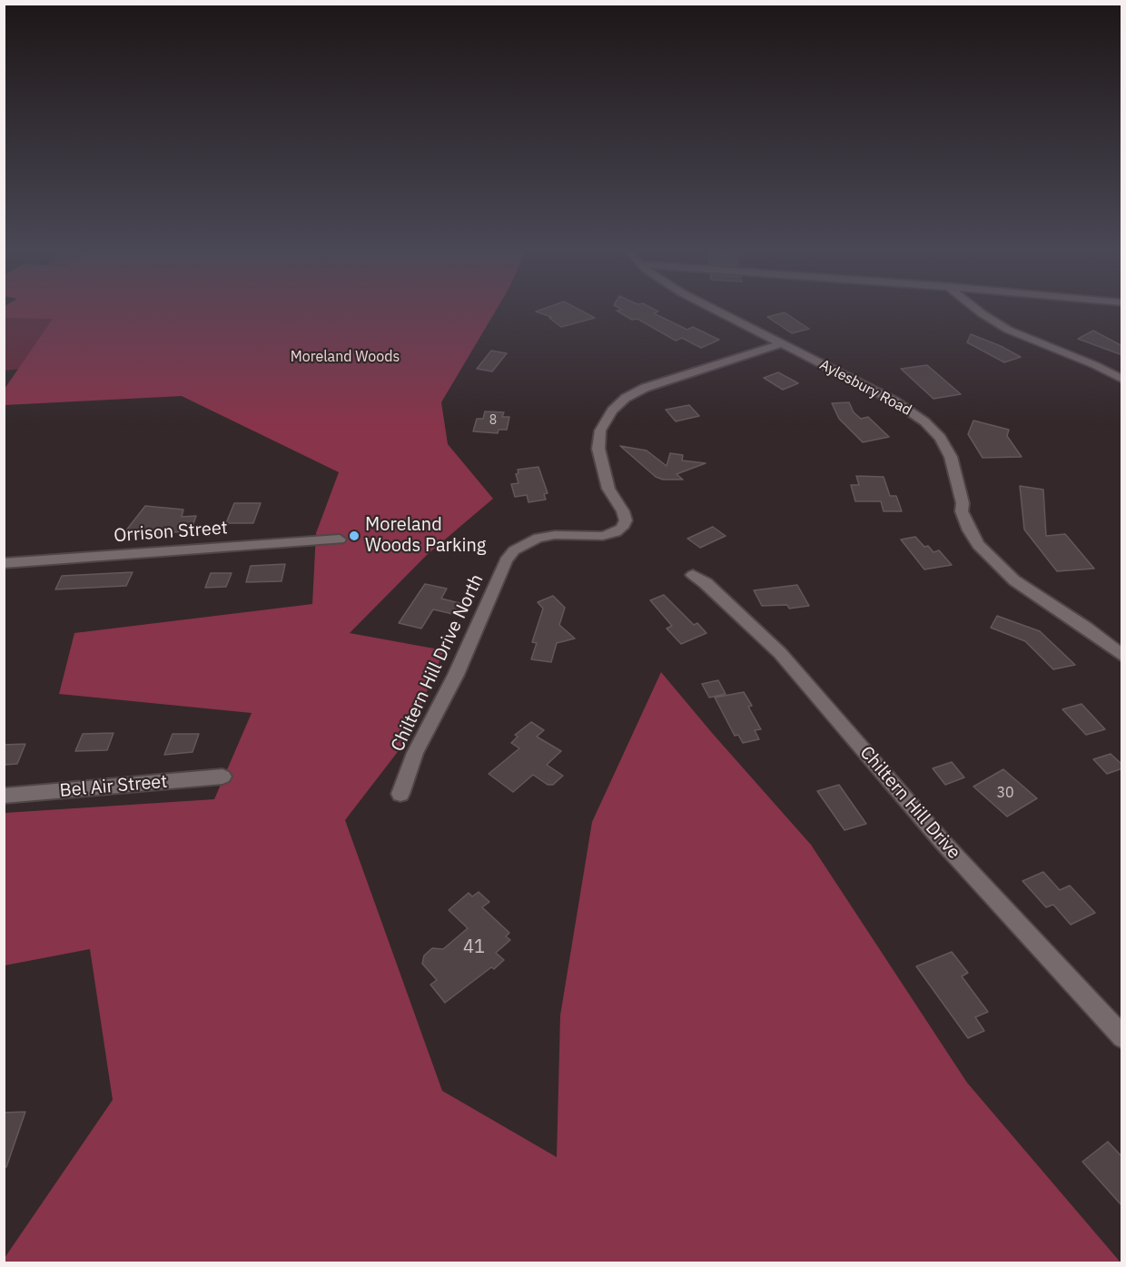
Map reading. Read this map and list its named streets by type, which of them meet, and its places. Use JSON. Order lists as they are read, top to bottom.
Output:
{
  "streets": {
    "street": [
      "Aylesbury Road",
      "Orrison Street",
      "Chiltern Hill Drive North",
      "Bel Air Street",
      "Chiltern Hill Drive"
    ]
  },
  "crossings": [
    ["Aylesbury Road", "Chiltern Hill Drive North"]
  ],
  "parks": ["Moreland Woods"],
  "places": ["Moreland Woods Parking"],
  "house_numbers": ["8", "30", "41"]
}
